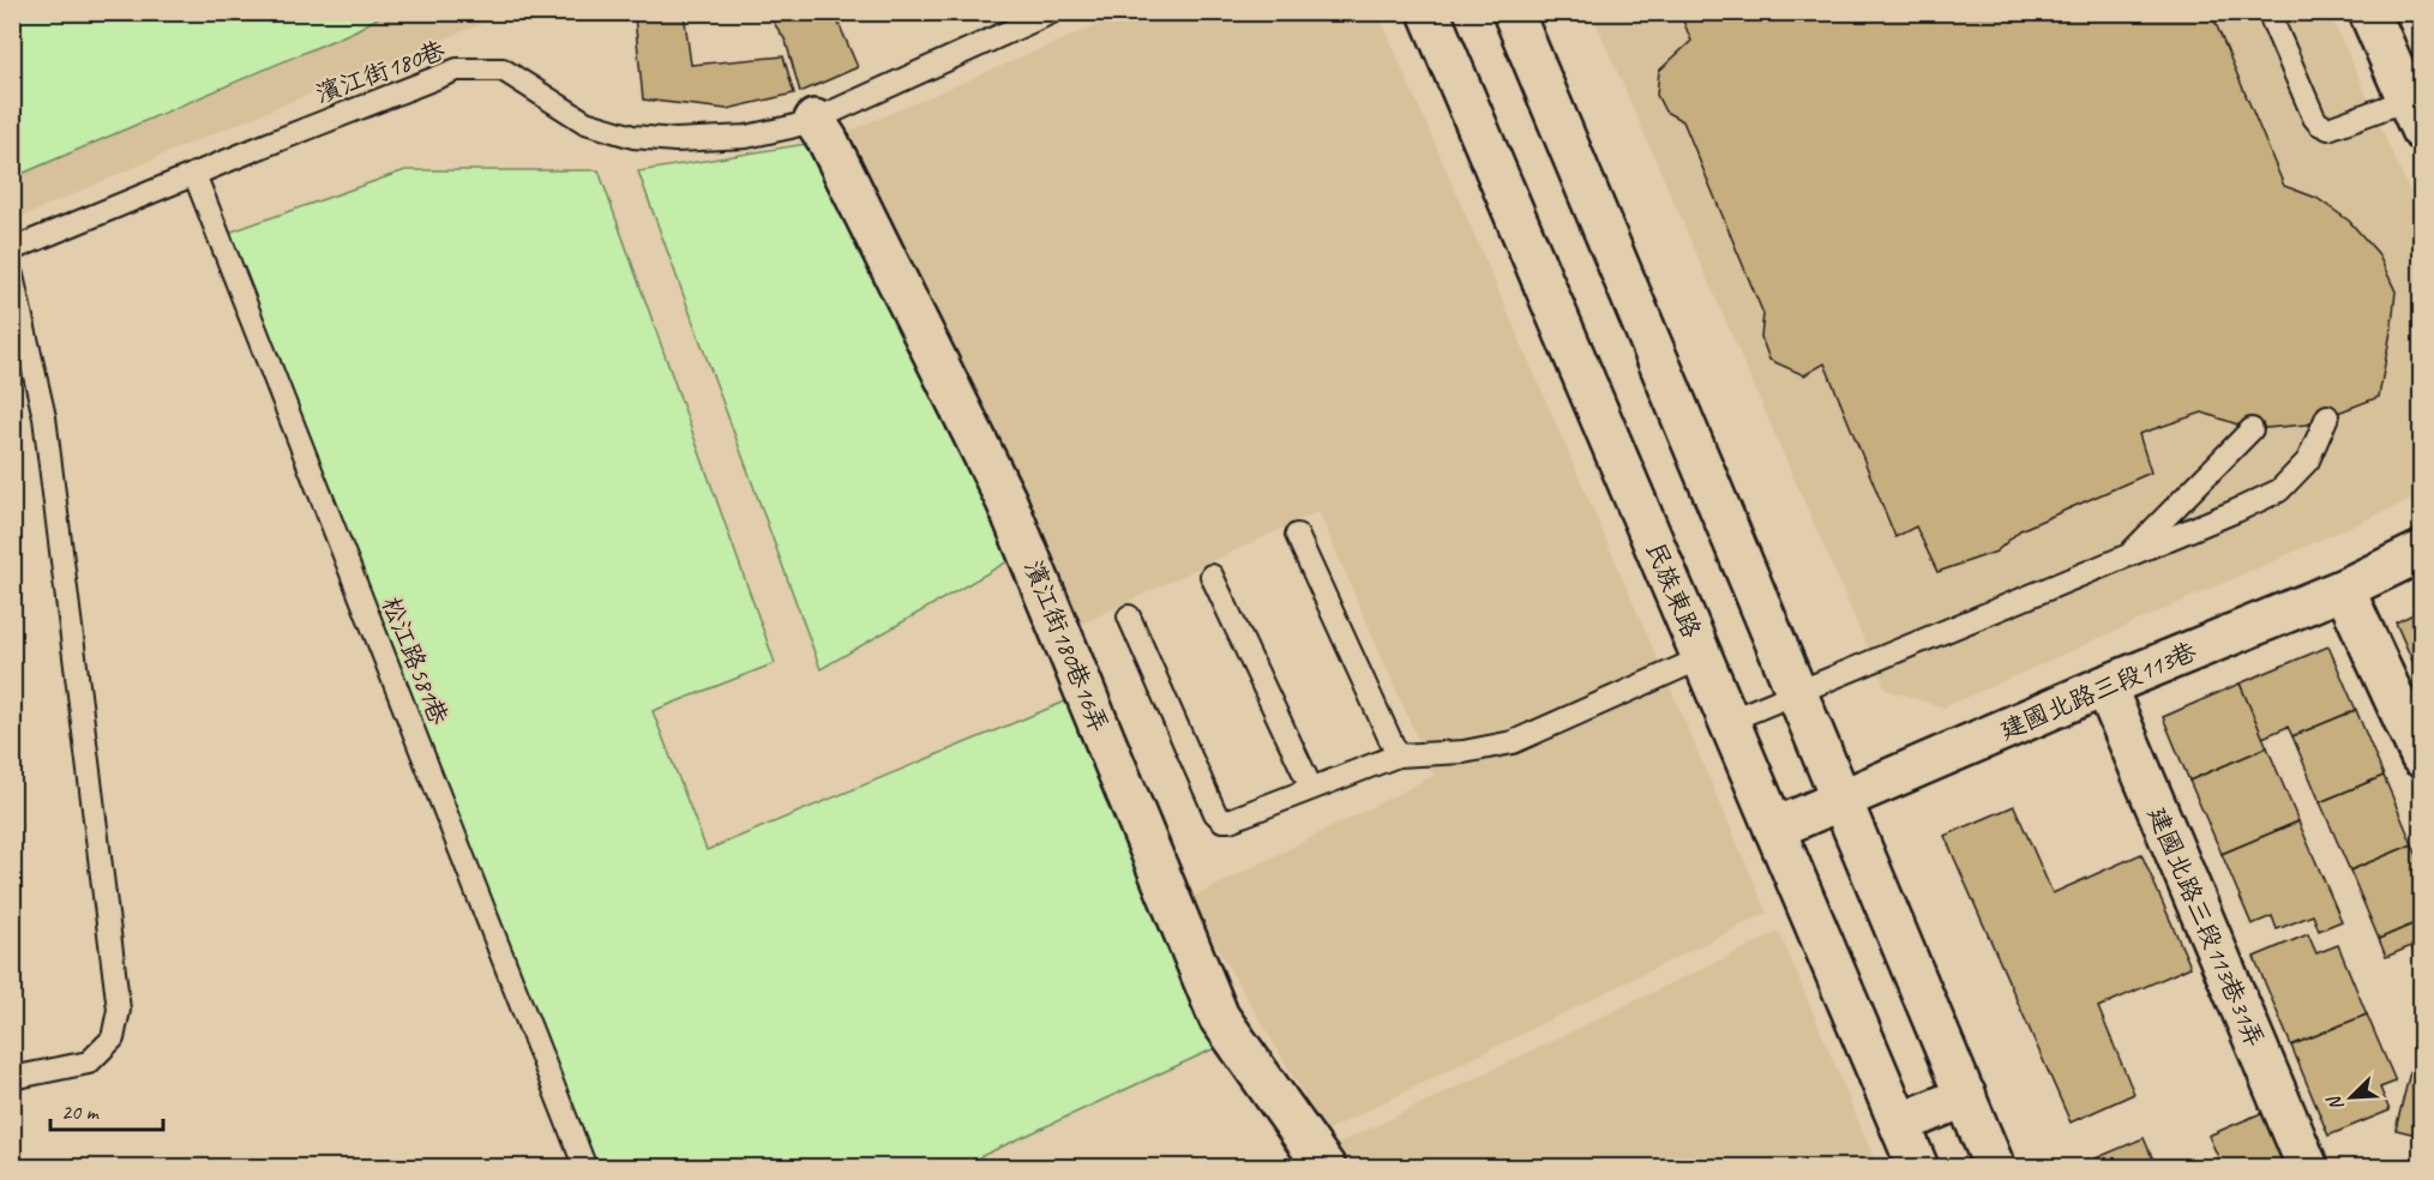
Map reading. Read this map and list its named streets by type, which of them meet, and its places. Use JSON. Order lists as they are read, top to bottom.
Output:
{
  "streets": {
    "street": [
      "民族東路",
      "濱江街180巷16弄",
      "建國北路三段113巷",
      "建國北路三段113巷31弄"
    ],
    "lane": ["濱江街180巷", "松江路581巷"]
  },
  "crossings": [
    ["濱江街180巷", "濱江街180巷16弄"],
    ["濱江街180巷", "松江路581巷"],
    ["民族東路", "建國北路三段113巷"],
    ["建國北路三段113巷", "建國北路三段113巷31弄"]
  ],
  "scale_bar": "20 m",
  "north": "bottom left"
}
